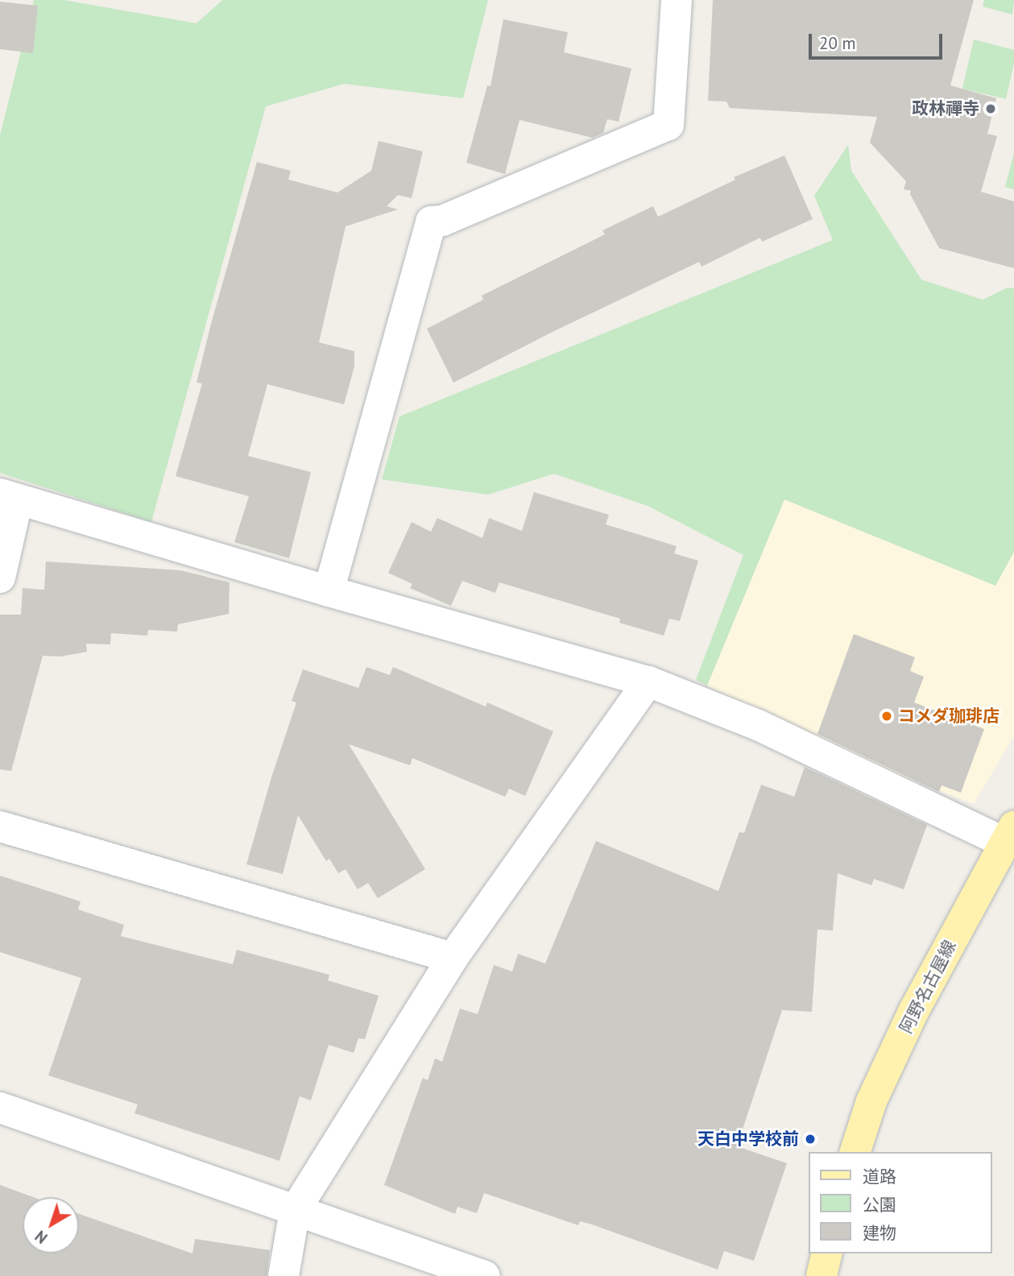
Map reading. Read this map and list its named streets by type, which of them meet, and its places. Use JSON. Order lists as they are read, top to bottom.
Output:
{
  "streets": {
    "main road": ["阿野名古屋線"]
  },
  "places": ["政林禪寺", "コメダ珈琲店", "天白中学校前"],
  "legend": ["道路", "公園", "建物"],
  "scale_bar": "20 m",
  "north": "bottom left"
}
